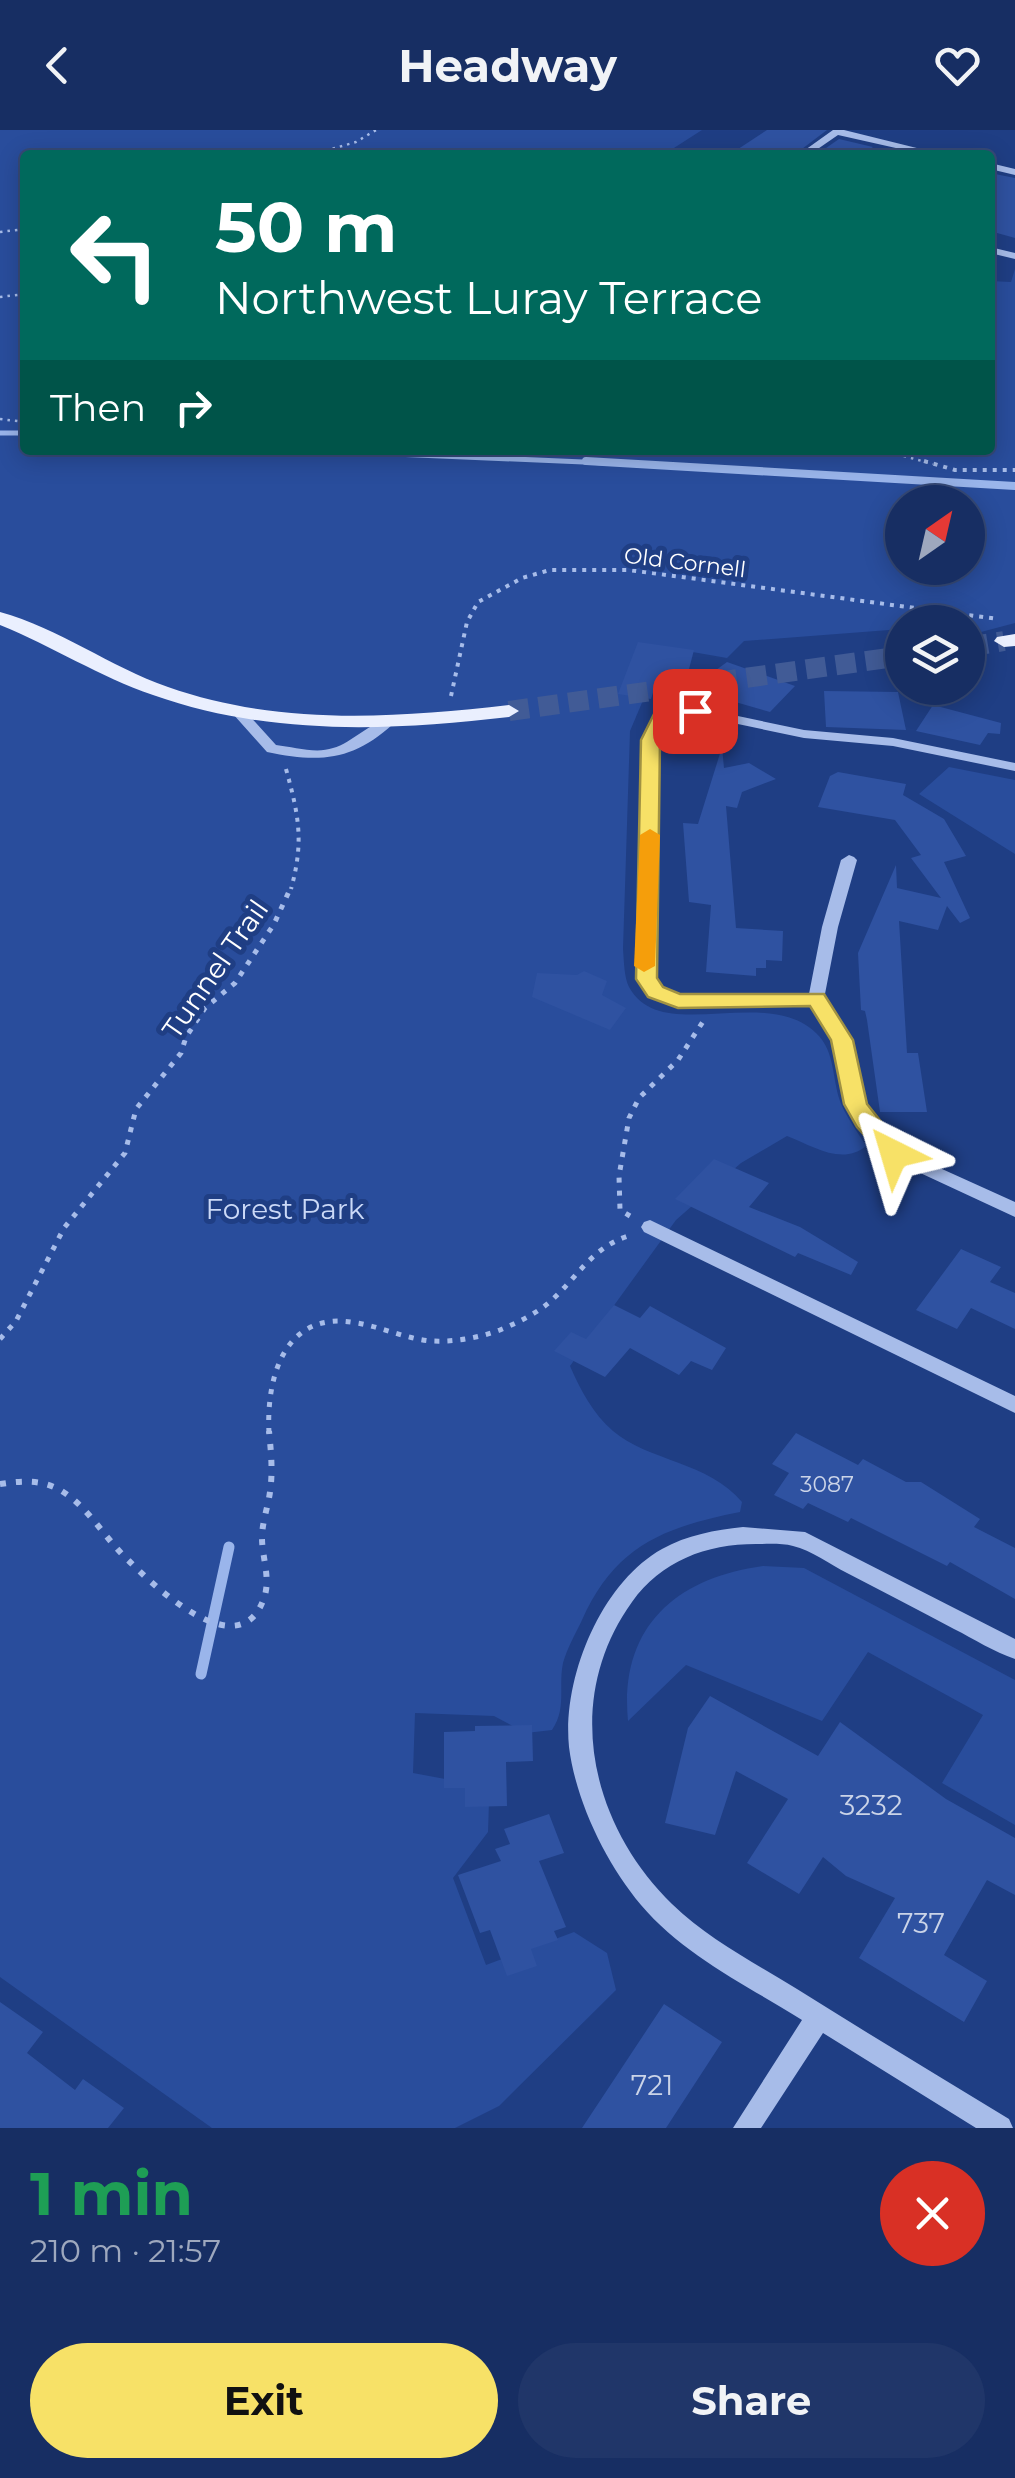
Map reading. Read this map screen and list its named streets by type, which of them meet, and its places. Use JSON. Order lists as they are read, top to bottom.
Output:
{
  "streets": {
    "path": ["Old Cornell", "Tunnel Trail"]
  },
  "parks": ["Forest Park"],
  "house_numbers": [
    "3087",
    "3232",
    "737",
    "721"
  ],
  "north": "top right",
  "page": {
    "header": "Headway",
    "turn": ["50 m", "Northwest Luray Terrace"],
    "then": "Then",
    "heading": ["1 min", "210 m · 21:57"],
    "buttons": ["Exit", "Share"]
  }
}
